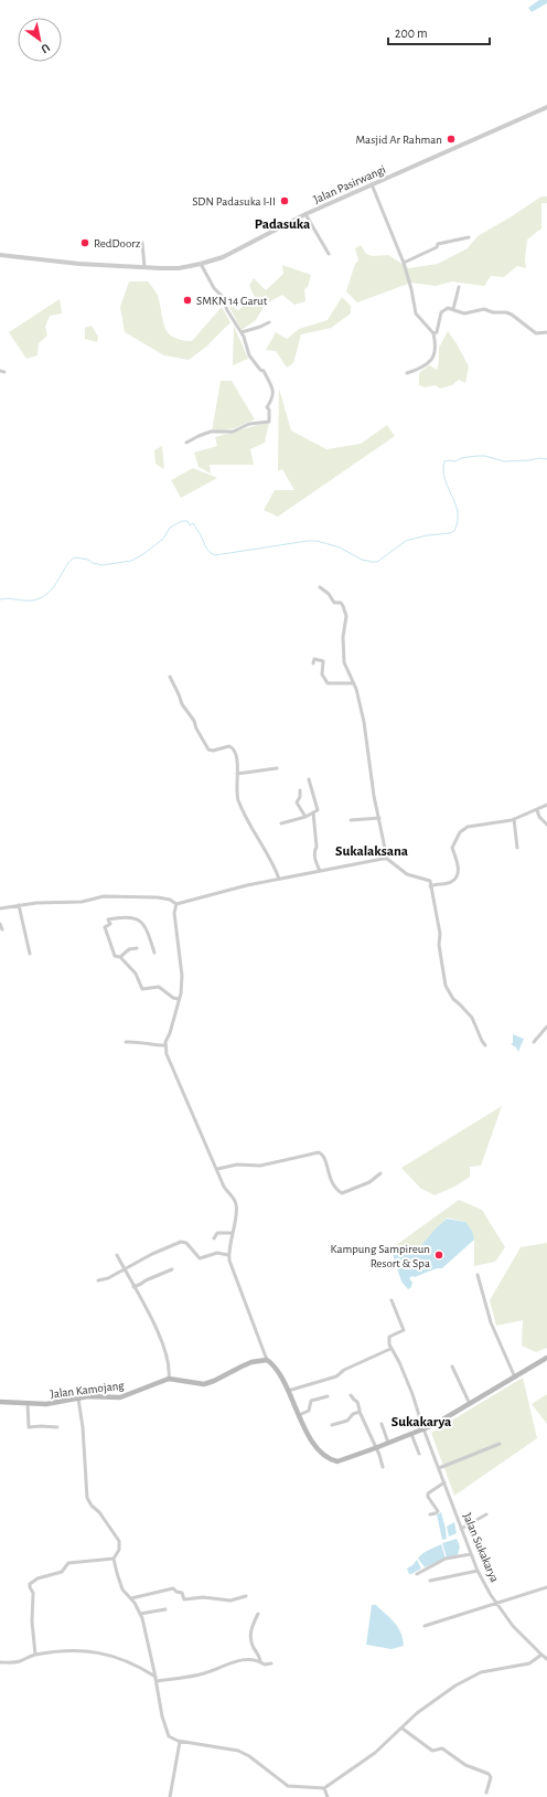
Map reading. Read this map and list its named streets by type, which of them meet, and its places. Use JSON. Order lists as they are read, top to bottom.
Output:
{
  "streets": {
    "main road": ["Jalan Kamojang"],
    "street": ["Jalan Pasirwangi", "Jalan Sukakarya"]
  },
  "districts": ["Padasuka", "Sukalaksana", "Sukakarya"],
  "places": [
    "Masjid Ar Rahman",
    "SDN Padasuka I-II",
    "RedDoorz",
    "SMKN 14 Garut",
    "Kampung Sampireun Resort & Spa"
  ],
  "scale_bar": "200 m",
  "north": "bottom right"
}
